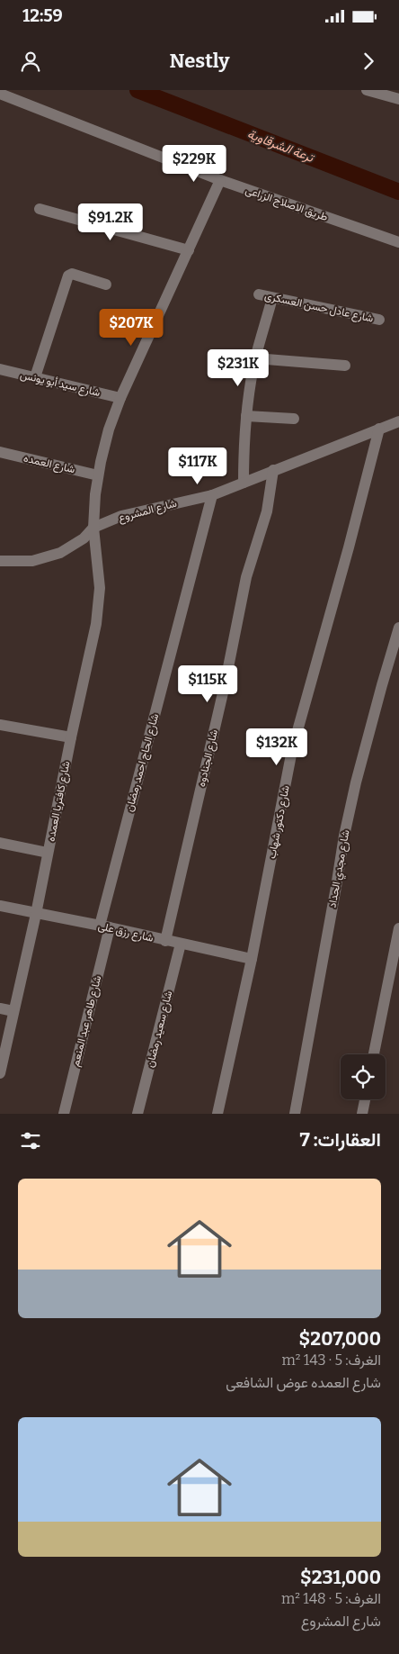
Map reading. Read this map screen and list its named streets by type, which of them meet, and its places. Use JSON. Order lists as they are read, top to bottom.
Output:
{
  "streets": {
    "street": [
      "طريق الاصلاح الزراعى",
      "شارع عادل حسن العسكرى",
      "شارع سيد أبو يونس",
      "شارع العمده",
      "شارع المشروع",
      "شارع الجنادوه",
      "شارع الحاج احمد رمضان",
      "شارع كافتريا العمده",
      "شارع دكتور شهاب",
      "شارع مجدي الحداد",
      "شارع رزق على",
      "شارع طاهر عبد المنعم",
      "شارع سعيد رمضان"
    ]
  },
  "crossings": [
    ["طريق الاصلاح الزراعى", "شارع كافتريا العمده"],
    ["شارع سيد أبو يونس", "شارع كافتريا العمده"],
    ["شارع العمده", "شارع كافتريا العمده"],
    ["شارع المشروع", "شارع الجنادوه"],
    ["شارع المشروع", "شارع الحاج احمد رمضان"],
    ["شارع المشروع", "شارع كافتريا العمده"],
    ["شارع المشروع", "شارع دكتور شهاب"],
    ["شارع الجنادوه", "شارع رزق على"],
    ["شارع الحاج احمد رمضان", "شارع رزق على"],
    ["شارع الحاج احمد رمضان", "شارع طاهر عبد المنعم"],
    ["شارع كافتريا العمده", "شارع رزق على"],
    ["شارع دكتور شهاب", "شارع رزق على"],
    ["شارع رزق على", "شارع طاهر عبد المنعم"],
    ["شارع رزق على", "شارع سعيد رمضان"]
  ],
  "water": ["ترعة الشرقاوية"],
  "page": {
    "status": "12:59",
    "header": "Nestly",
    "price": [
      "$229K",
      "$91.2K",
      "$207K",
      "$231K",
      "$117K",
      "$115K",
      "$132K"
    ],
    "heading": "العقارات: 7",
    "list": [
      {
        "name": "$207,000",
        "note": "الغرف: 5 · 143 m² · شارع العمده عوض الشافعى"
      },
      {
        "name": "$231,000",
        "note": "الغرف: 5 · 148 m² · شارع المشروع"
      }
    ]
  }
}
